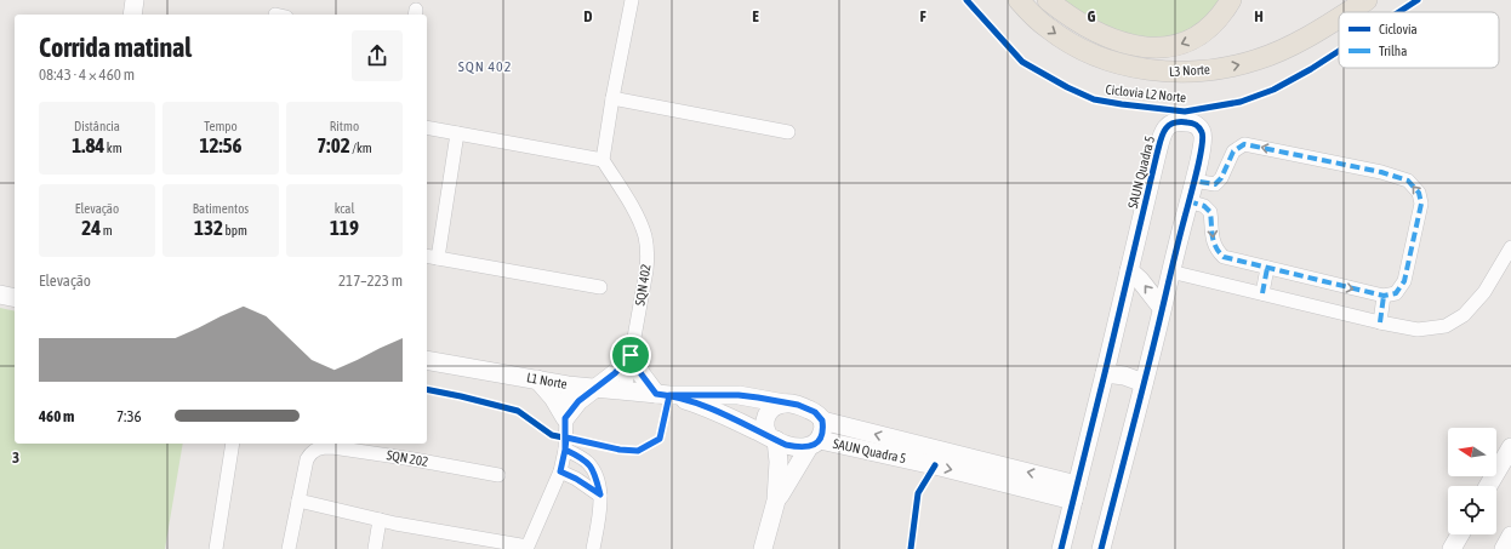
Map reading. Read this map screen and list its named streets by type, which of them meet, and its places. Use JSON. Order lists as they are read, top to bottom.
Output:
{
  "streets": {
    "main road": ["L3 Norte"],
    "street": [
      "SAUN Quadra 5",
      "SQN 402",
      "L1 Norte",
      "SQN 202"
    ],
    "cycle path": ["Ciclovia L2 Norte"]
  },
  "crossings": [
    ["SAUN Quadra 5", "L1 Norte"],
    ["SQN 402", "L1 Norte"]
  ],
  "districts": ["SQN 402"],
  "legend": ["Ciclovia", "Trilha"],
  "north": "left",
  "page": {
    "heading": ["Corrida matinal", "08:43 · 4 × 460 m"],
    "stats": [
      ["Distância", "1.84 km"],
      ["Tempo", "12:56"],
      ["Ritmo", "7:02 /km"],
      ["Elevação", "24 m"],
      ["Batimentos", "132 bpm"],
      ["kcal", "119"]
    ],
    "chart": ["Elevação", "217–223 m"],
    "list": [
      {
        "name": "460 m",
        "note": "7:36"
      }
    ]
  },
  "grid": {
    "columns": [
      "D",
      "E",
      "F",
      "G",
      "H"
    ],
    "rows": ["3"]
  }
}
